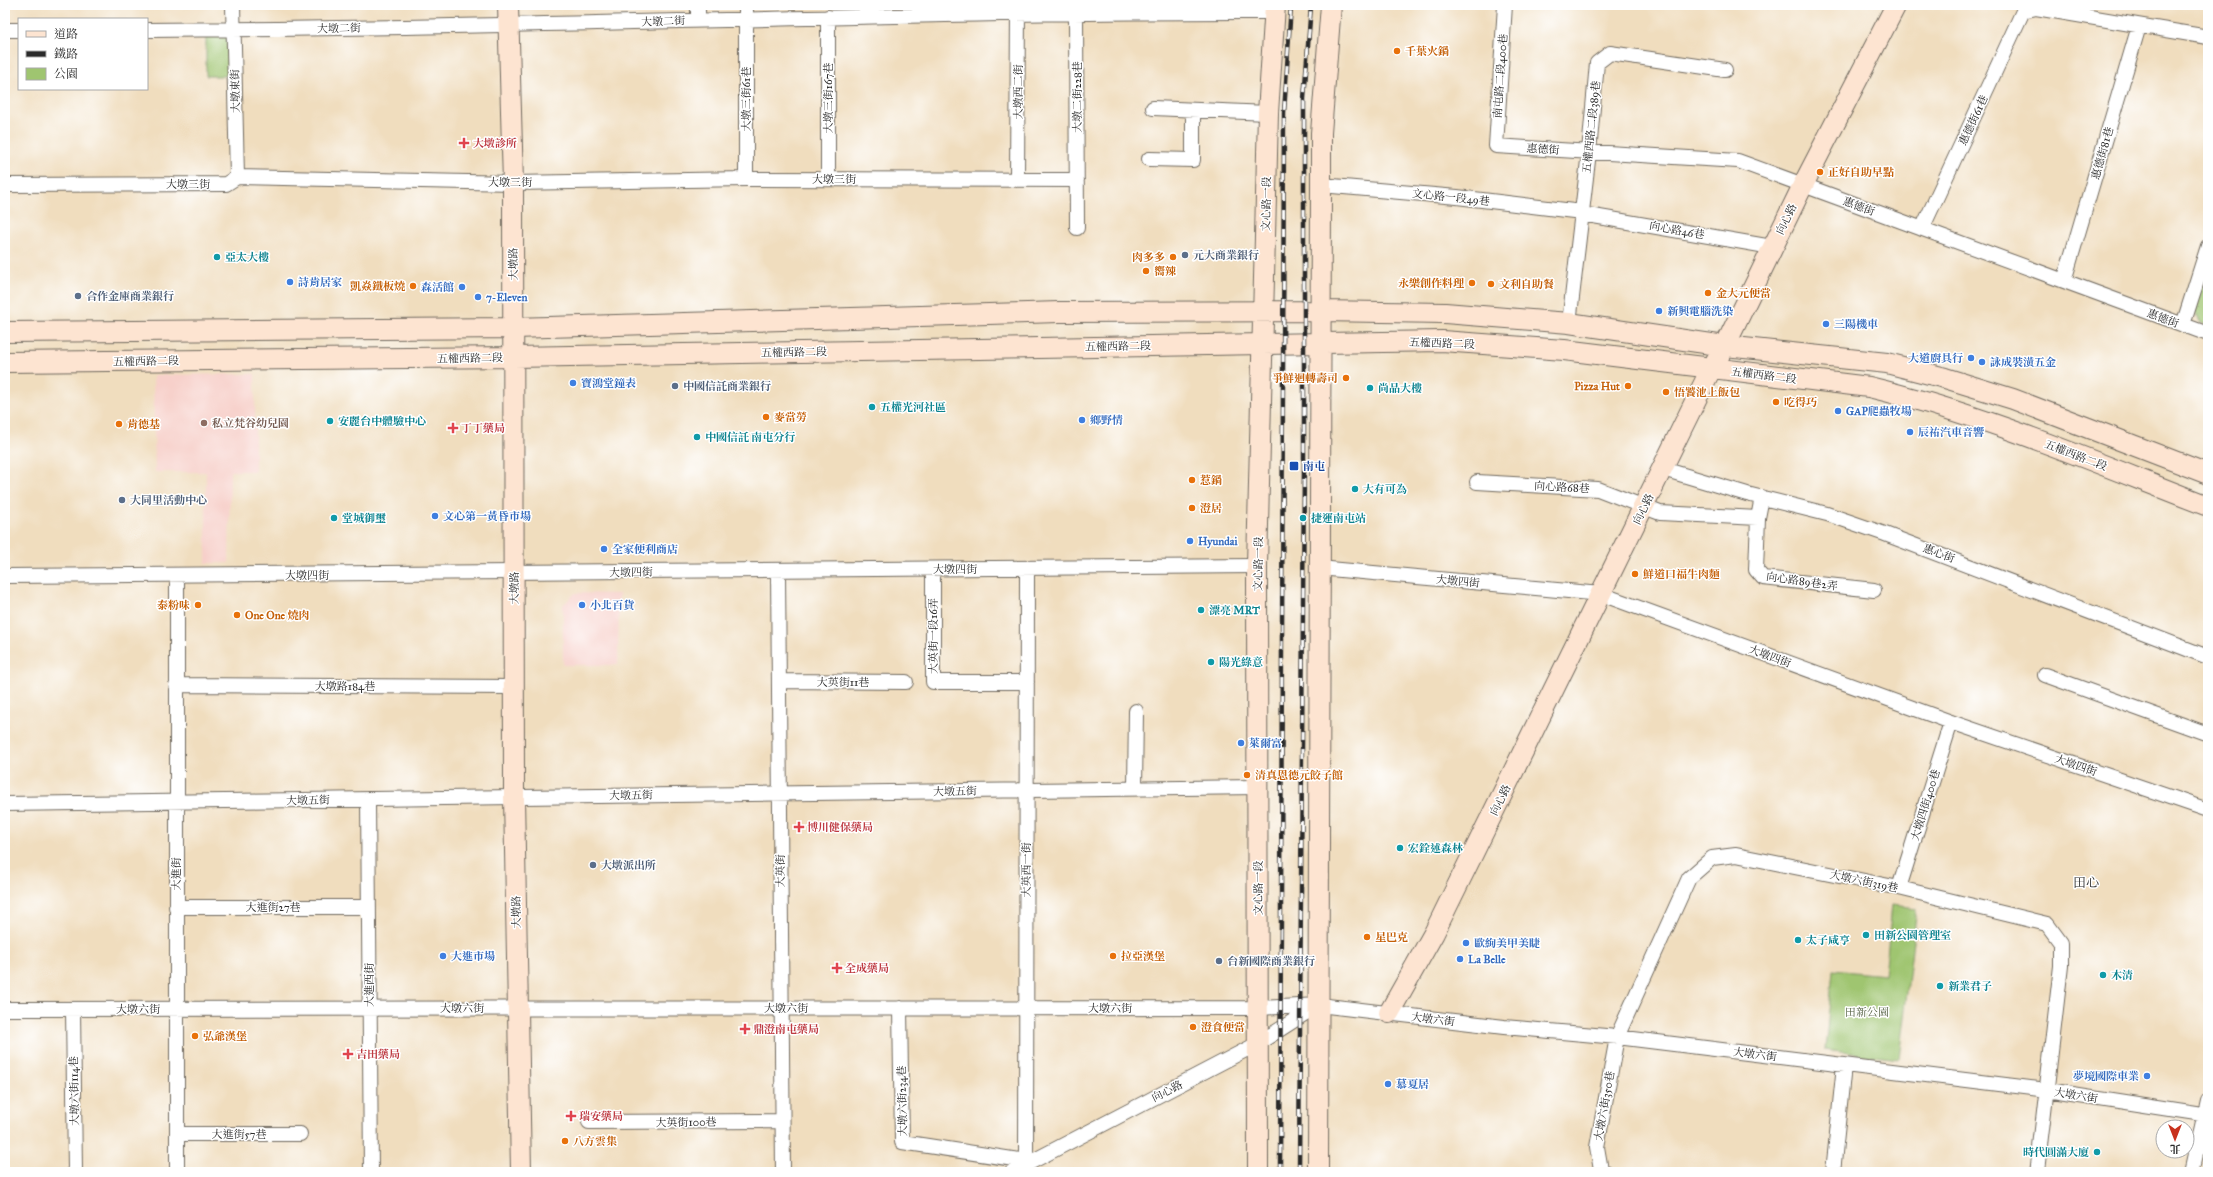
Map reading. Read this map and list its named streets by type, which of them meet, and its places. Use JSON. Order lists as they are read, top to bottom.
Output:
{
  "streets": {
    "main road": [
      "文心路一段",
      "向心路",
      "大墩路",
      "五權西路二段"
    ],
    "street": [
      "大墩二街",
      "南屯路二段400巷",
      "大墩東街",
      "大墩西二街",
      "大墩二街228巷",
      "大墩三街167巷",
      "大墩三街61巷",
      "惠德街61巷",
      "五權西路二段389巷",
      "惠德街",
      "惠德街81巷",
      "大墩三街",
      "文心路一段49巷",
      "向心路46巷",
      "向心路68巷",
      "惠心街",
      "大墩四街",
      "向心路89巷2弄",
      "大英街一段16弄",
      "大英街11巷",
      "大墩路184巷",
      "大墩五街",
      "大墩四街400巷",
      "大英西一街",
      "大英街",
      "大進街",
      "大墩六街319巷",
      "大進街27巷",
      "大進西街",
      "大墩六街",
      "大墩六街114巷",
      "大墩六街234巷",
      "大墩六街350巷",
      "大英街100巷",
      "大進街57巷"
    ]
  },
  "crossings": [
    ["大墩二街", "大墩東街"],
    ["大墩二街", "大墩西二街"],
    ["大墩二街", "大墩二街228巷"],
    ["大墩二街", "大墩三街167巷"],
    ["大墩二街", "大墩三街61巷"],
    ["大墩二街", "文心路一段"],
    ["大墩二街", "大墩路"],
    ["南屯路二段400巷", "惠德街"],
    ["大墩東街", "大墩三街"],
    ["大墩西二街", "大墩三街"],
    ["大墩三街167巷", "大墩三街"],
    ["大墩三街61巷", "大墩三街"],
    ["惠德街61巷", "惠德街"],
    ["惠德街61巷", "惠德街81巷"],
    ["五權西路二段389巷", "惠德街"],
    ["五權西路二段389巷", "文心路一段49巷"],
    ["五權西路二段389巷", "向心路46巷"],
    ["惠德街", "惠德街81巷"],
    ["惠德街", "向心路"],
    ["大墩三街", "大墩路"],
    ["文心路一段49巷", "向心路46巷"],
    ["文心路一段", "向心路"],
    ["文心路一段", "五權西路二段"],
    ["文心路一段", "大墩四街"],
    ["文心路一段", "大墩五街"],
    ["文心路一段", "大墩六街"],
    ["向心路", "向心路46巷"],
    ["向心路", "五權西路二段"],
    ["向心路", "向心路68巷"],
    ["向心路", "惠心街"],
    ["向心路", "大墩四街"],
    ["向心路", "大英西一街"],
    ["向心路", "大墩六街"],
    ["向心路", "大墩六街234巷"],
    ["大墩路", "五權西路二段"],
    ["大墩路", "大墩四街"],
    ["大墩路", "大墩路184巷"],
    ["大墩路", "大墩五街"],
    ["大墩路", "大墩六街"],
    ["惠心街", "向心路89巷2弄"],
    ["大墩四街", "大英街一段16弄"],
    ["大墩四街", "大墩四街400巷"],
    ["大墩四街", "大英西一街"],
    ["大墩四街", "大英街"],
    ["大墩四街", "大進街"],
    ["大英街一段16弄", "大英西一街"],
    ["大英街11巷", "大英街"],
    ["大墩路184巷", "大進街"],
    ["大墩五街", "大英西一街"],
    ["大墩五街", "大英街"],
    ["大墩五街", "大進街"],
    ["大墩五街", "大進西街"],
    ["大墩四街400巷", "大墩六街319巷"],
    ["大英西一街", "大墩六街"],
    ["大英西一街", "大墩六街234巷"],
    ["大英街", "大墩六街"],
    ["大英街", "大英街100巷"],
    ["大進街", "大進街27巷"],
    ["大進街", "大墩六街"],
    ["大進街", "大進街57巷"],
    ["大墩六街319巷", "大墩六街"],
    ["大墩六街319巷", "大墩六街350巷"],
    ["大進街27巷", "大進西街"],
    ["大進西街", "大墩六街"],
    ["大墩六街", "大墩六街114巷"],
    ["大墩六街", "大墩六街234巷"],
    ["大墩六街", "大墩六街350巷"]
  ],
  "districts": ["田心"],
  "parks": ["田新公園"],
  "places": {
    "other": [
      "千葉火鍋",
      "正好自助早點",
      "元大商業銀行",
      "亞太大樓",
      "肉多多",
      "嚮辣",
      "詩肯居家",
      "永樂創作料理",
      "文利自助餐",
      "凱焱鐵板燒",
      "森活館",
      "金大元便當",
      "合作金庫商業銀行",
      "7-Eleven",
      "新興電腦洗染",
      "三陽機車",
      "大道廚具行",
      "詠成裝潢五金",
      "爭鮮迴轉壽司",
      "寶鴻堂鐘表",
      "中國信託商業銀行",
      "Pizza Hut",
      "尚品大樓",
      "悟饕池上飯包",
      "吃得巧",
      "五權光河社區",
      "GAP爬蟲牧場",
      "麥當勞",
      "鄉野情",
      "安麗台中體驗中心",
      "私立梵谷幼兒園",
      "肯德基",
      "辰祐汽車音響",
      "中國信託 南屯分行",
      "惹鍋",
      "大有可為",
      "大同里活動中心",
      "澄居",
      "文心第一黃昏市場",
      "堂城御璽",
      "捷運南屯站",
      "Hyundai",
      "全家便利商店",
      "鮮道口福牛肉麵",
      "泰粉味",
      "小北百貨",
      "漂亮 MRT",
      "One One 燒肉",
      "陽光綠意",
      "萊爾富",
      "清真恩德元餃子館",
      "宏銓述森林",
      "大墩派出所",
      "田新公園管理室",
      "星巴克",
      "太子咸亨",
      "歐絢美甲美睫",
      "大進市場",
      "拉亞漢堡",
      "La Belle",
      "台新國際商業銀行",
      "木清",
      "新業君子",
      "澄食便當",
      "弘爺漢堡",
      "夢境國際車業",
      "慕夏居",
      "八方雲集",
      "時代圓滿大廈"
    ],
    "health": [
      "大墩診所",
      "丁丁藥局",
      "博川健保藥局",
      "全成藥局",
      "鼎澄南屯藥局",
      "吉田藥局",
      "瑞安藥局"
    ],
    "transit": ["南屯"]
  },
  "legend": ["道路", "鐵路", "公園"],
  "north": "bottom"
}
